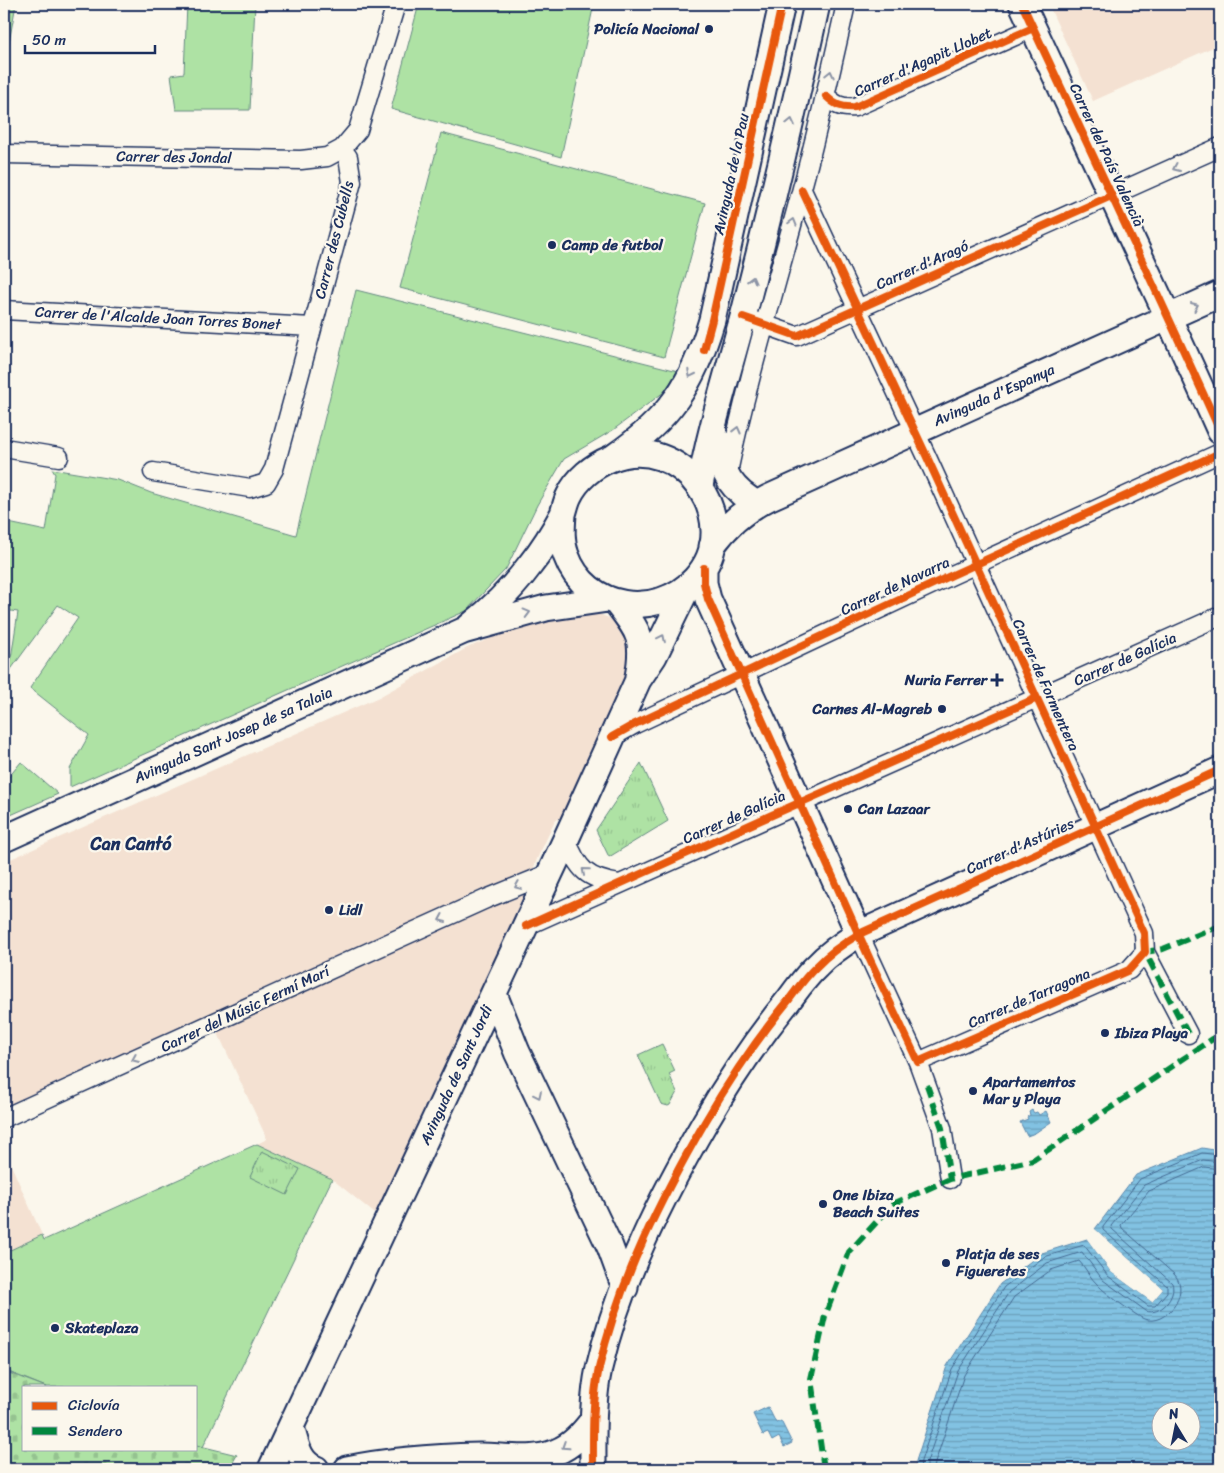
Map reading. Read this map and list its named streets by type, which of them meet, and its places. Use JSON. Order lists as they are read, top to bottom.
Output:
{
  "streets": {
    "street": [
      "Carrer d'Agapit Llobet",
      "Carrer del País Valencià",
      "Carrer des Jondal",
      "Avinguda de la Pau",
      "Carrer des Cubells",
      "Carrer d'Aragó",
      "Carrer de l'Alcalde Joan Torres Bonet",
      "Avinguda d'Espanya",
      "Carrer de Navarra",
      "Carrer de Galícia",
      "Carrer de Formentera",
      "Avinguda Sant Josep de sa Talaia",
      "Carrer d'Astúries",
      "Carrer de Tarragona",
      "Carrer del Músic Fermí Marí",
      "Avinguda de Sant Jordi"
    ]
  },
  "crossings": [
    ["Carrer d'Agapit Llobet", "Carrer del País Valencià"],
    ["Carrer del País Valencià", "Carrer d'Aragó"],
    ["Carrer del País Valencià", "Avinguda d'Espanya"],
    ["Carrer des Jondal", "Carrer des Cubells"],
    ["Avinguda de la Pau", "Avinguda d'Espanya"],
    ["Avinguda de la Pau", "Avinguda de Sant Jordi"],
    ["Carrer des Cubells", "Carrer de l'Alcalde Joan Torres Bonet"],
    ["Carrer d'Aragó", "Carrer de Formentera"],
    ["Avinguda d'Espanya", "Carrer de Formentera"],
    ["Avinguda d'Espanya", "Avinguda de Sant Jordi"],
    ["Carrer de Navarra", "Carrer de Formentera"],
    ["Carrer de Navarra", "Avinguda de Sant Jordi"],
    ["Carrer de Galícia", "Carrer de Formentera"],
    ["Carrer de Galícia", "Avinguda de Sant Jordi"],
    ["Carrer de Formentera", "Carrer d'Astúries"],
    ["Carrer de Formentera", "Carrer de Tarragona"],
    ["Carrer del Músic Fermí Marí", "Avinguda de Sant Jordi"]
  ],
  "one_way": ["Carrer del Músic Fermí Marí"],
  "districts": ["Can Cantó"],
  "places": {
    "other": [
      "Policía Nacional",
      "Camp de futbol",
      "Carnes Al-Magreb",
      "Can Lazaar",
      "Lidl",
      "Ibiza Playa",
      "Apartamentos Mar y Playa",
      "One Ibiza Beach Suites",
      "Platja de ses Figueretes",
      "Skateplaza"
    ],
    "health": ["Nuria Ferrer"]
  },
  "legend": ["Ciclovía", "Sendero"],
  "scale_bar": "50 m",
  "north": "top"
}
